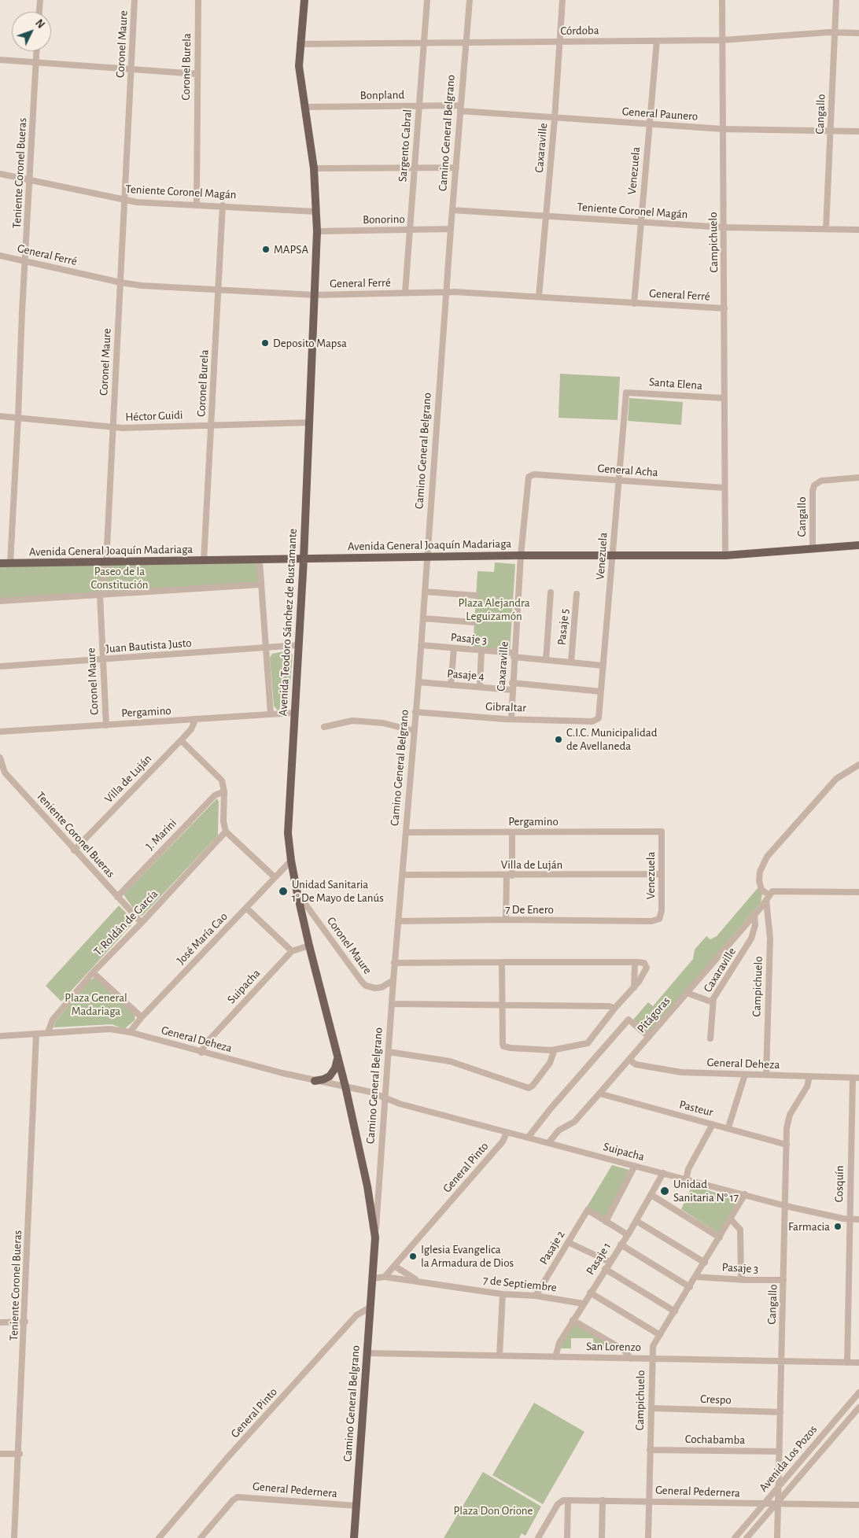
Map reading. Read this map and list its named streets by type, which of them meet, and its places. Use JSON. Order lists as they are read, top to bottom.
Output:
{
  "streets": {
    "main road": ["Camino General Belgrano", "Avenida General Joaquín Madariaga", "Avenida Teodoro Sánchez de Bustamante"],
    "street": [
      "Córdoba",
      "Coronel Maure",
      "Coronel Burela",
      "Bonpland",
      "General Paunero",
      "Cangallo",
      "Sargento Cabral",
      "Caxaraville",
      "Venezuela",
      "Teniente Coronel Bueras",
      "Teniente Coronel Magán",
      "Bonorino",
      "Campichuelo",
      "General Ferré",
      "Santa Elena",
      "Héctor Guidi",
      "General Acha",
      "Pasaje 5",
      "Pasaje 3",
      "Juan Bautista Justo",
      "Pasaje 4",
      "Gibraltar",
      "Pergamino",
      "Villa de Luján",
      "J. Marini",
      "7 De Enero",
      "T. Roldán de García",
      "José María Cao",
      "Suipacha",
      "Pitágoras",
      "General Deheza",
      "Pasteur",
      "General Pinto",
      "Cosquín",
      "Pasaje 2",
      "Pasaje 1",
      "7 de Septiembre",
      "San Lorenzo",
      "Crespo",
      "Cochabamba",
      "Avenida Los Pozos",
      "General Pedernera"
    ]
  },
  "crossings": [
    ["Córdoba", "Cangallo"],
    ["Córdoba", "Camino General Belgrano"],
    ["Córdoba", "Sargento Cabral"],
    ["Córdoba", "Caxaraville"],
    ["Córdoba", "Venezuela"],
    ["Córdoba", "Campichuelo"],
    ["Córdoba", "Avenida Teodoro Sánchez de Bustamante"],
    ["Coronel Maure", "Camino General Belgrano"],
    ["Coronel Maure", "Teniente Coronel Magán"],
    ["Coronel Maure", "General Ferré"],
    ["Coronel Maure", "Héctor Guidi"],
    ["Coronel Maure", "Avenida General Joaquín Madariaga"],
    ["Coronel Maure", "Avenida Teodoro Sánchez de Bustamante"],
    ["Coronel Maure", "Juan Bautista Justo"],
    ["Coronel Maure", "Pergamino"],
    ["Coronel Burela", "Teniente Coronel Magán"],
    ["Coronel Burela", "General Ferré"],
    ["Coronel Burela", "Héctor Guidi"],
    ["Coronel Burela", "Avenida General Joaquín Madariaga"],
    ["Bonpland", "General Paunero"],
    ["Bonpland", "Camino General Belgrano"],
    ["Bonpland", "Sargento Cabral"],
    ["Bonpland", "Avenida Teodoro Sánchez de Bustamante"],
    ["General Paunero", "Cangallo"],
    ["General Paunero", "Camino General Belgrano"],
    ["General Paunero", "Caxaraville"],
    ["General Paunero", "Venezuela"],
    ["General Paunero", "Campichuelo"],
    ["Cangallo", "Teniente Coronel Magán"],
    ["Cangallo", "Avenida General Joaquín Madariaga"],
    ["Cangallo", "Pasaje 3"],
    ["Cangallo", "Suipacha"],
    ["Cangallo", "General Deheza"],
    ["Cangallo", "Pasteur"],
    ["Cangallo", "San Lorenzo"],
    ["Cangallo", "Crespo"],
    ["Cangallo", "Cochabamba"],
    ["Cangallo", "Avenida Los Pozos"],
    ["Cangallo", "General Pedernera"],
    ["Camino General Belgrano", "Teniente Coronel Magán"],
    ["Camino General Belgrano", "Bonorino"],
    ["Camino General Belgrano", "General Ferré"],
    ["Camino General Belgrano", "Avenida General Joaquín Madariaga"],
    ["Camino General Belgrano", "Avenida Teodoro Sánchez de Bustamante"],
    ["Camino General Belgrano", "Pasaje 3"],
    ["Camino General Belgrano", "Pasaje 4"],
    ["Camino General Belgrano", "Gibraltar"],
    ["Camino General Belgrano", "Pergamino"],
    ["Camino General Belgrano", "Villa de Luján"],
    ["Camino General Belgrano", "7 De Enero"],
    ["Camino General Belgrano", "Suipacha"],
    ["Camino General Belgrano", "General Deheza"],
    ["Camino General Belgrano", "General Pinto"],
    ["Camino General Belgrano", "San Lorenzo"],
    ["Camino General Belgrano", "General Pedernera"],
    ["Sargento Cabral", "Bonorino"],
    ["Sargento Cabral", "General Ferré"],
    ["Caxaraville", "Teniente Coronel Magán"],
    ["Caxaraville", "General Ferré"],
    ["Caxaraville", "General Acha"],
    ["Caxaraville", "Avenida General Joaquín Madariaga"],
    ["Caxaraville", "Pasaje 3"],
    ["Caxaraville", "Pasaje 4"],
    ["Caxaraville", "Gibraltar"],
    ["Caxaraville", "Pitágoras"],
    ["Venezuela", "Teniente Coronel Magán"],
    ["Venezuela", "General Ferré"],
    ["Venezuela", "Santa Elena"],
    ["Venezuela", "General Acha"],
    ["Venezuela", "Avenida General Joaquín Madariaga"],
    ["Venezuela", "Pasaje 3"],
    ["Venezuela", "Gibraltar"],
    ["Venezuela", "Pergamino"],
    ["Venezuela", "Villa de Luján"],
    ["Venezuela", "7 De Enero"],
    ["Teniente Coronel Bueras", "Teniente Coronel Magán"],
    ["Teniente Coronel Bueras", "General Ferré"],
    ["Teniente Coronel Bueras", "Héctor Guidi"],
    ["Teniente Coronel Bueras", "Avenida General Joaquín Madariaga"],
    ["Teniente Coronel Bueras", "Villa de Luján"],
    ["Teniente Coronel Bueras", "J. Marini"],
    ["Teniente Coronel Bueras", "T. Roldán de García"],
    ["Teniente Coronel Bueras", "General Deheza"],
    ["Teniente Coronel Magán", "Campichuelo"],
    ["Teniente Coronel Magán", "Avenida Teodoro Sánchez de Bustamante"],
    ["Bonorino", "Avenida Teodoro Sánchez de Bustamante"],
    ["Campichuelo", "General Ferré"],
    ["Campichuelo", "Santa Elena"],
    ["Campichuelo", "General Acha"],
    ["Campichuelo", "Avenida General Joaquín Madariaga"],
    ["Campichuelo", "Pasaje 3"],
    ["Campichuelo", "Suipacha"],
    ["Campichuelo", "Pitágoras"],
    ["Campichuelo", "General Deheza"],
    ["Campichuelo", "San Lorenzo"],
    ["Campichuelo", "Crespo"],
    ["Campichuelo", "Cochabamba"],
    ["Campichuelo", "General Pedernera"],
    ["General Ferré", "Avenida Teodoro Sánchez de Bustamante"],
    ["Héctor Guidi", "Avenida Teodoro Sánchez de Bustamante"],
    ["Avenida General Joaquín Madariaga", "Avenida Teodoro Sánchez de Bustamante"],
    ["Avenida Teodoro Sánchez de Bustamante", "Juan Bautista Justo"],
    ["Avenida Teodoro Sánchez de Bustamante", "Pergamino"],
    ["Avenida Teodoro Sánchez de Bustamante", "José María Cao"],
    ["Avenida Teodoro Sánchez de Bustamante", "Suipacha"],
    ["Avenida Teodoro Sánchez de Bustamante", "General Deheza"],
    ["Pasaje 5", "Pasaje 3"],
    ["Pergamino", "Villa de Luján"],
    ["T. Roldán de García", "General Deheza"],
    ["José María Cao", "General Deheza"],
    ["Suipacha", "Pitágoras"],
    ["Suipacha", "General Deheza"],
    ["Suipacha", "General Pinto"],
    ["Suipacha", "Cosquín"],
    ["Suipacha", "Pasaje 1"],
    ["Pitágoras", "General Deheza"],
    ["Pitágoras", "Pasteur"],
    ["General Deheza", "Cosquín"],
    ["General Pinto", "7 de Septiembre"],
    ["Cosquín", "San Lorenzo"],
    ["Pasaje 2", "7 de Septiembre"],
    ["Pasaje 1", "7 de Septiembre"],
    ["Pasaje 1", "San Lorenzo"],
    ["Avenida Los Pozos", "General Pedernera"]
  ],
  "parks": [
    "Paseo de la Constitución",
    "Plaza Alejandra Leguizamón",
    "Plaza General Madariaga",
    "Plaza Don Orione"
  ],
  "places": [
    "MAPSA",
    "Deposito Mapsa",
    "C.I.C. Municipalidad de Avellaneda",
    "Unidad Sanitaria 1° De Mayo de Lanús",
    "Unidad Sanitaria N° 17",
    "Farmacia",
    "Iglesia Evangelica la Armadura de Dios"
  ],
  "north": "top right"
}
